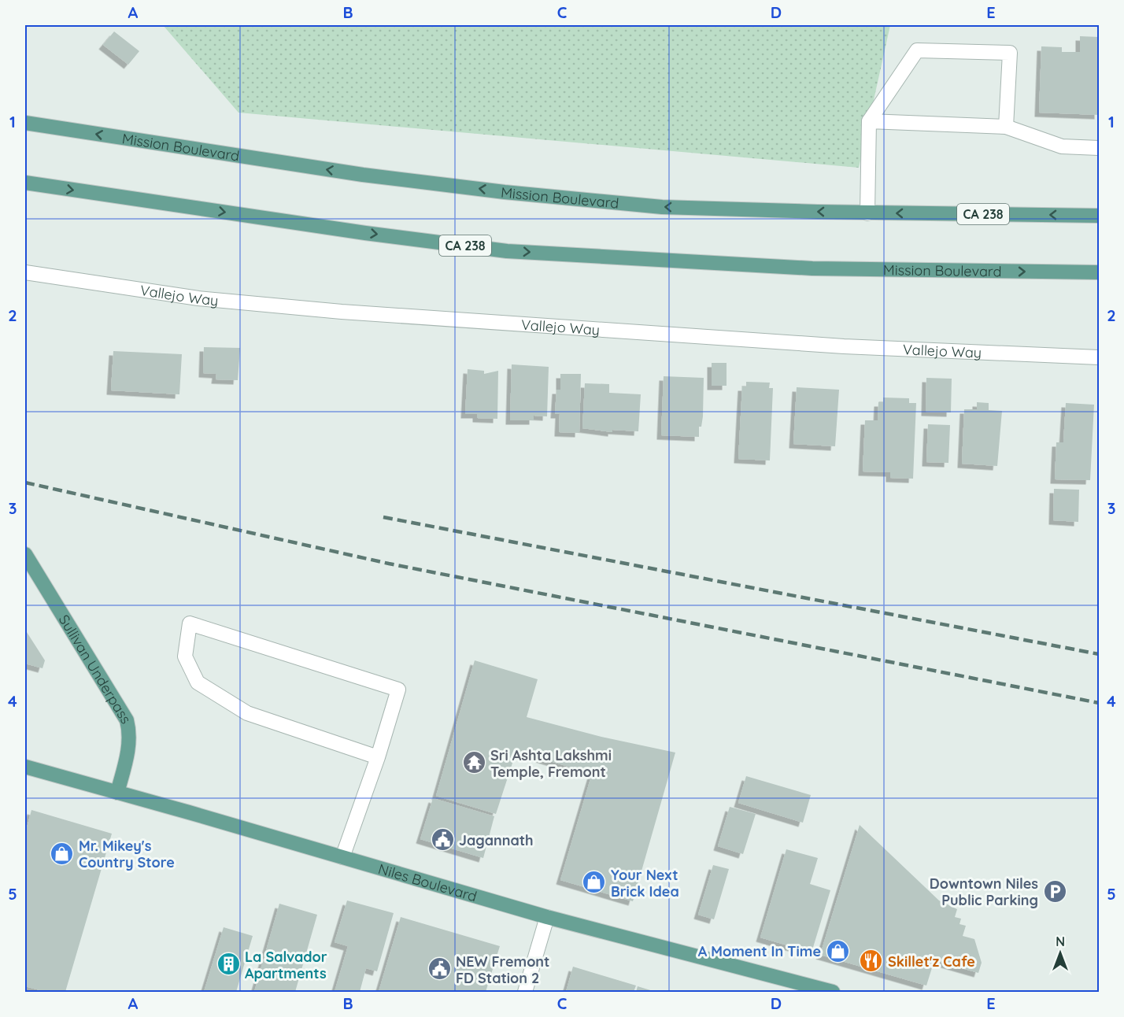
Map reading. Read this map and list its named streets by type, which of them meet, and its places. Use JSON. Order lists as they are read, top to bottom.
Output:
{
  "streets": {
    "main road": [
      "Mission Boulevard",
      "CA 238",
      "Sullivan Underpass",
      "Niles Boulevard"
    ],
    "street": ["Vallejo Way"]
  },
  "crossings": [
    ["Sullivan Underpass", "Niles Boulevard"]
  ],
  "places": {
    "temple": ["Sri Ashta Lakshmi Temple, Fremont"],
    "public building": ["Jagannath", "NEW Fremont FD Station 2"],
    "shop": ["Mr. Mikey's Country Store", "Your Next Brick Idea", "A Moment In Time"],
    "parking": ["Downtown Niles Public Parking"],
    "restaurant": ["Skillet'z Cafe"],
    "building": ["La Salvador Apartments"]
  },
  "north": "top",
  "grid": {
    "columns": [
      "A",
      "B",
      "C",
      "D",
      "E"
    ],
    "rows": [
      "1",
      "2",
      "3",
      "4",
      "5"
    ]
  }
}
